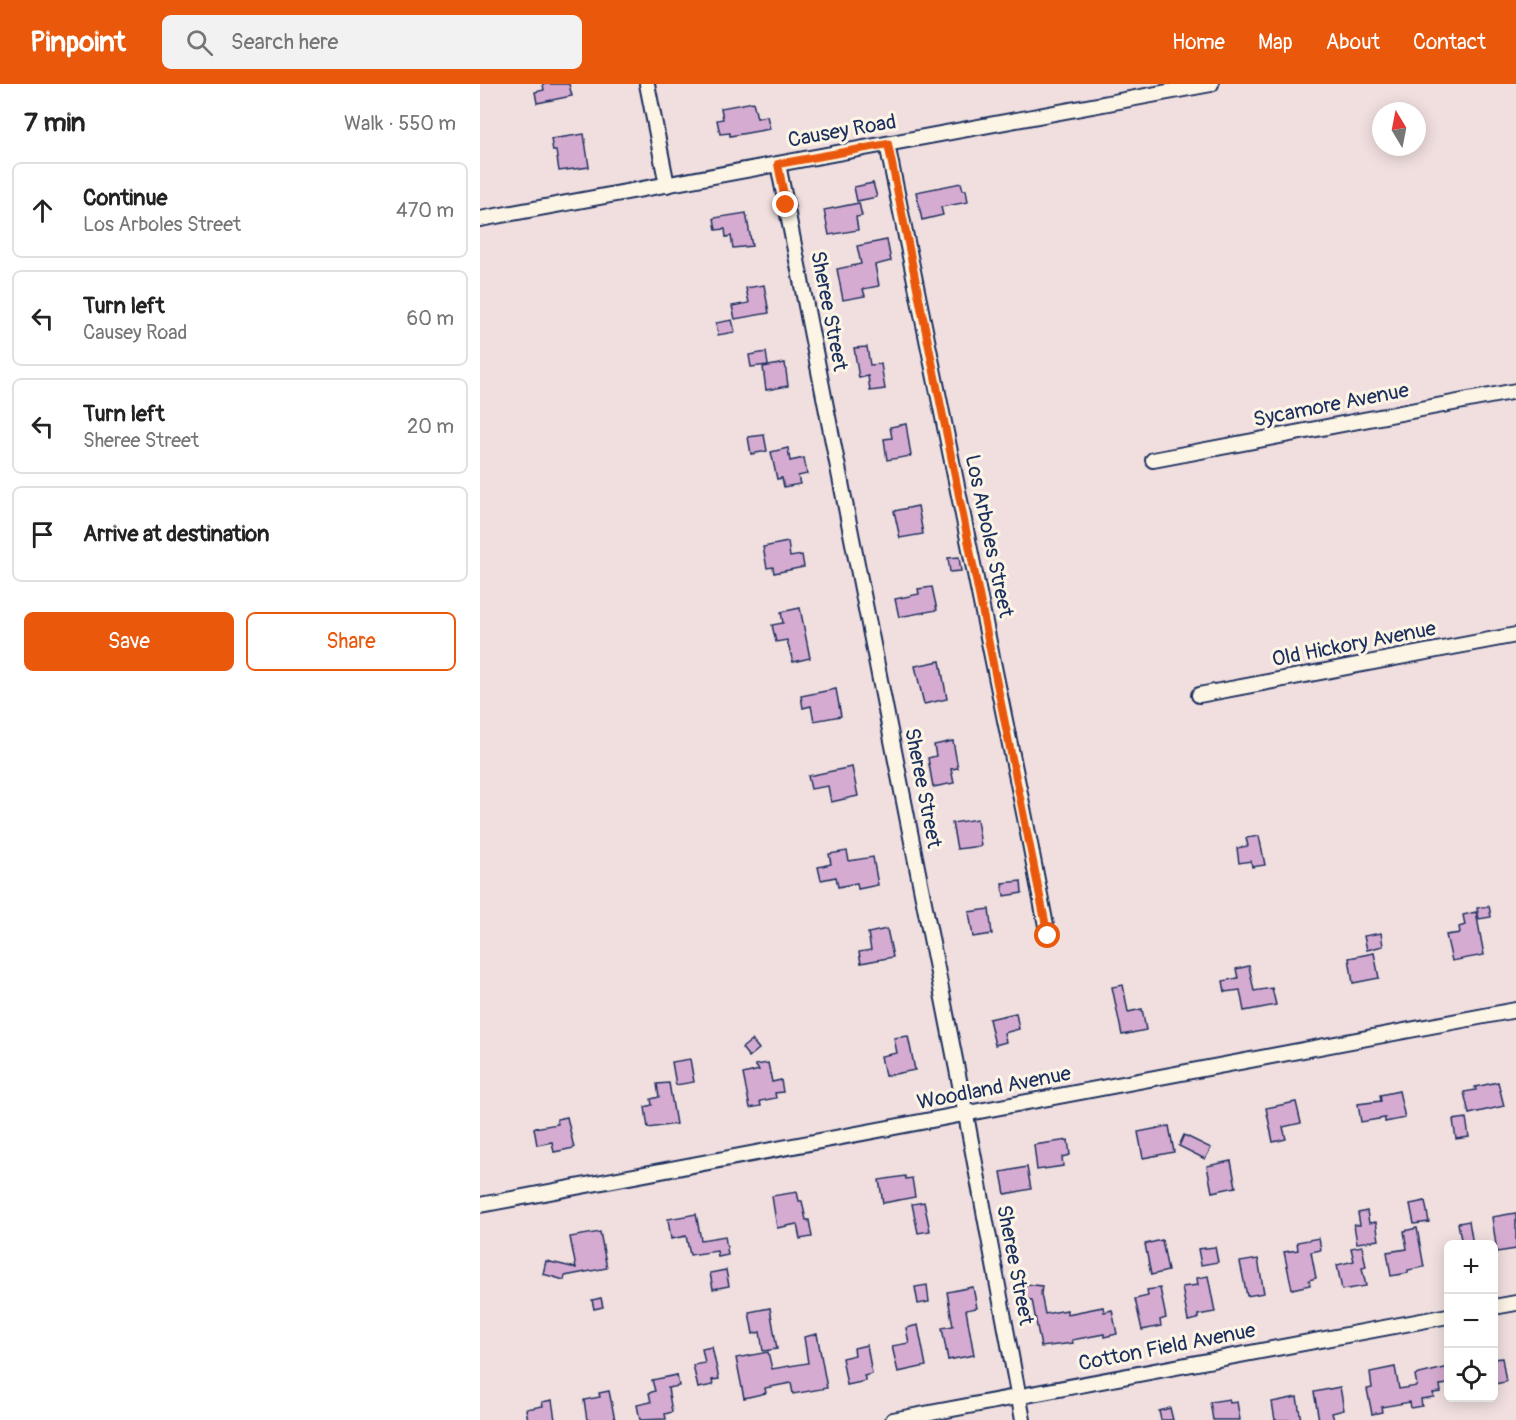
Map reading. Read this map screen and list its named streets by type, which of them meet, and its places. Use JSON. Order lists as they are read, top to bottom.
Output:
{
  "streets": {
    "street": [
      "Causey Road",
      "Sheree Street",
      "Sycamore Avenue",
      "Los Arboles Street",
      "Old Hickory Avenue",
      "Woodland Avenue",
      "Cotton Field Avenue"
    ]
  },
  "crossings": [
    ["Causey Road", "Sheree Street"],
    ["Causey Road", "Los Arboles Street"],
    ["Sheree Street", "Woodland Avenue"],
    ["Sheree Street", "Cotton Field Avenue"]
  ],
  "north": "top",
  "page": {
    "header": "Pinpoint",
    "search": "Search here",
    "nav": [
      "Home",
      "Map",
      "About",
      "Contact"
    ],
    "heading": ["7 min", "Walk · 550 m"],
    "list": [
      ["Continue", "Los Arboles Street", "470 m"],
      ["Turn left", "Causey Road", "60 m"],
      ["Turn left", "Sheree Street", "20 m"],
      "Arrive at destination"
    ],
    "buttons": ["Save", "Share"],
    "map_buttons": ["+", "−"]
  }
}
